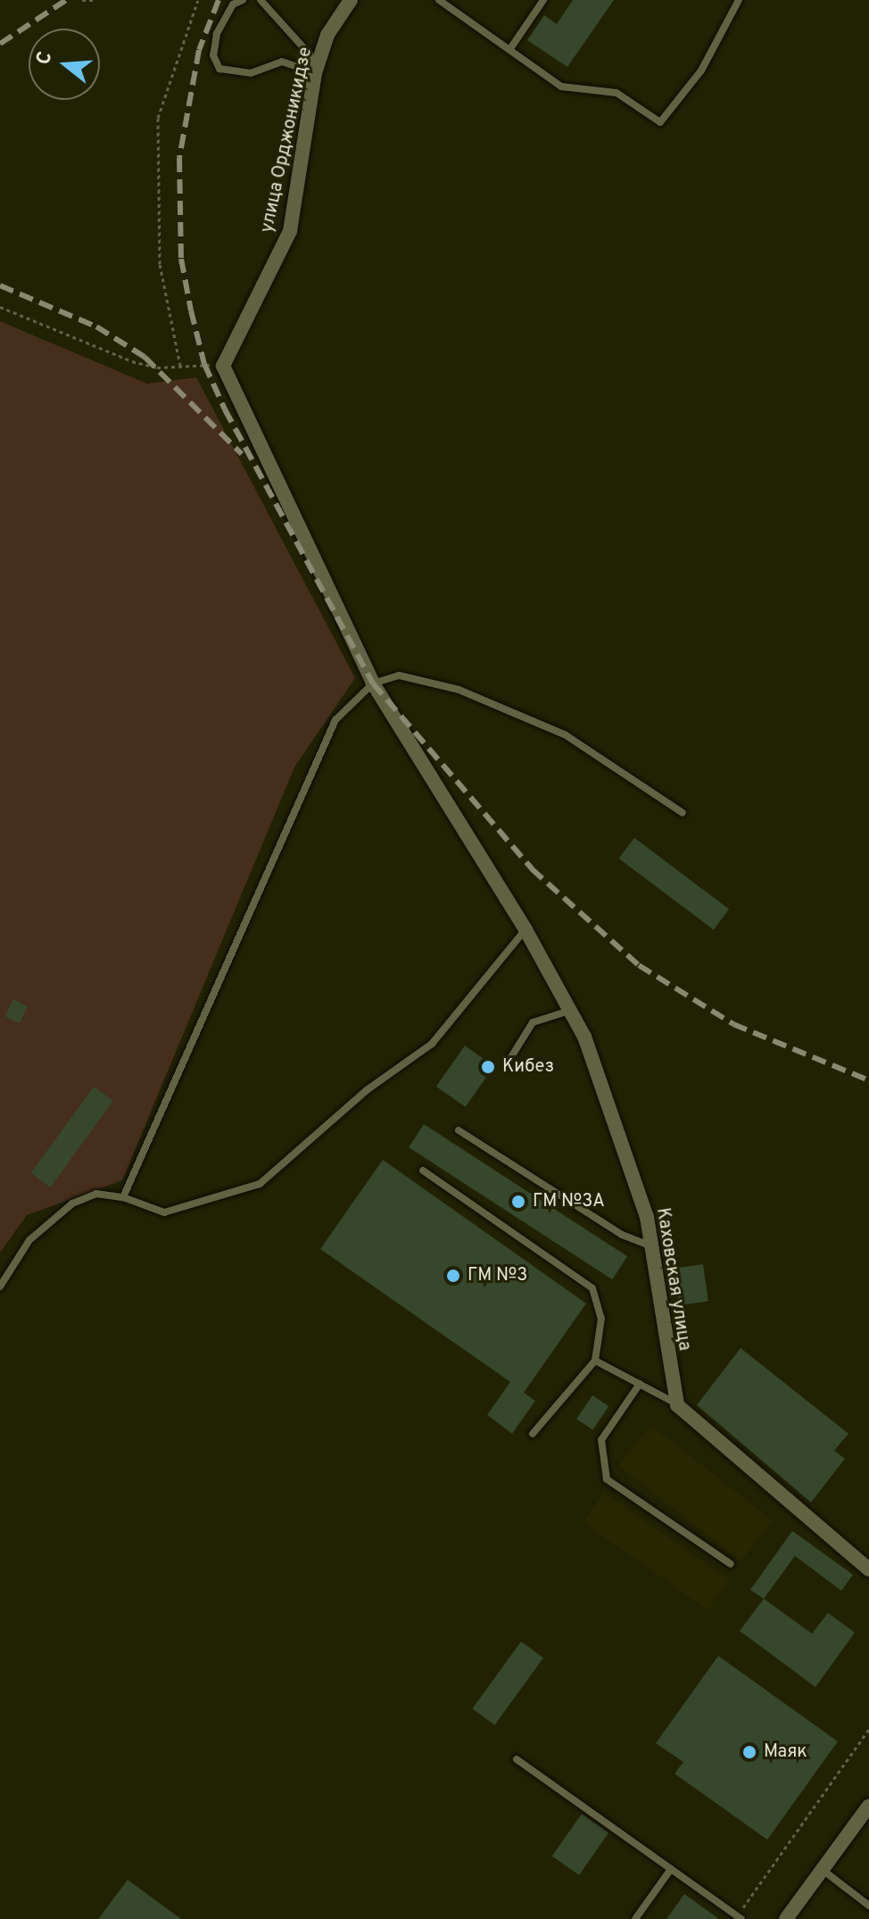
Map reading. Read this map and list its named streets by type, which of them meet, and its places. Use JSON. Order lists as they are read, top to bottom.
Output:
{
  "streets": {
    "street": ["улица Орджоникидзе", "Каховская улица"]
  },
  "crossings": [
    ["улица Орджоникидзе", "Каховская улица"]
  ],
  "places": [
    "Кибез",
    "ГМ №3А",
    "ГМ №3",
    "Маяк"
  ],
  "north": "left"
}
